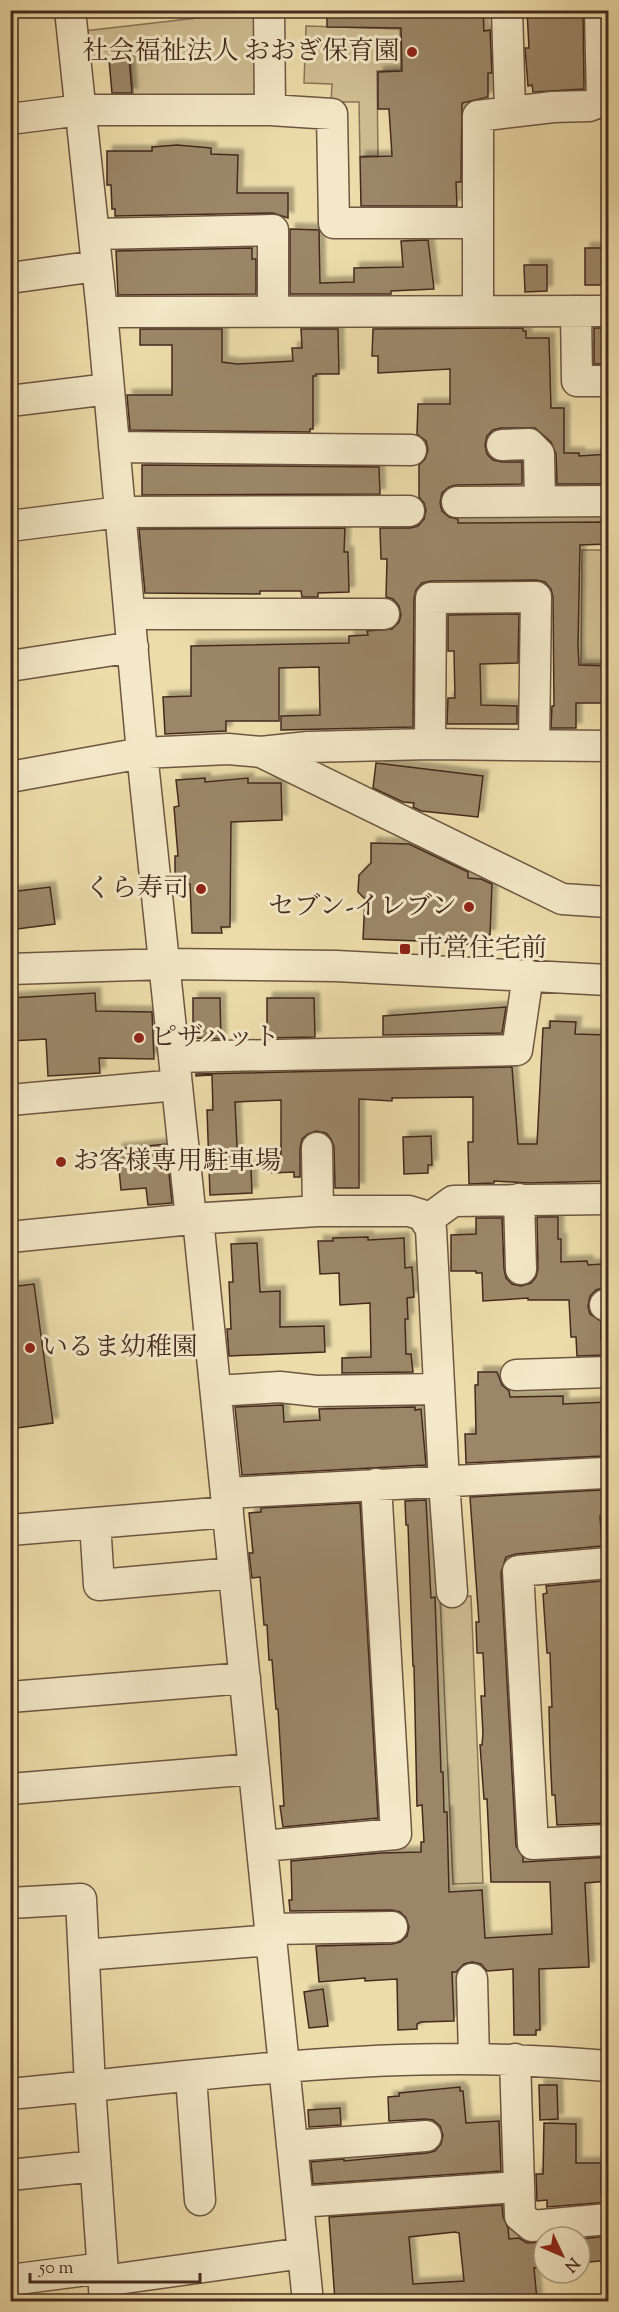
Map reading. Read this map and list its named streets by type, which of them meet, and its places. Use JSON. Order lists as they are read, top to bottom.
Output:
{
  "places": {
    "other": [
      "社会福祉法人 おおぎ保育園",
      "くら寿司",
      "セブン-イレブン",
      "ピザハット",
      "お客様専用駐車場",
      "いるま幼稚園"
    ],
    "transit": ["市営住宅前"]
  },
  "scale_bar": "50 m",
  "north": "bottom right"
}
